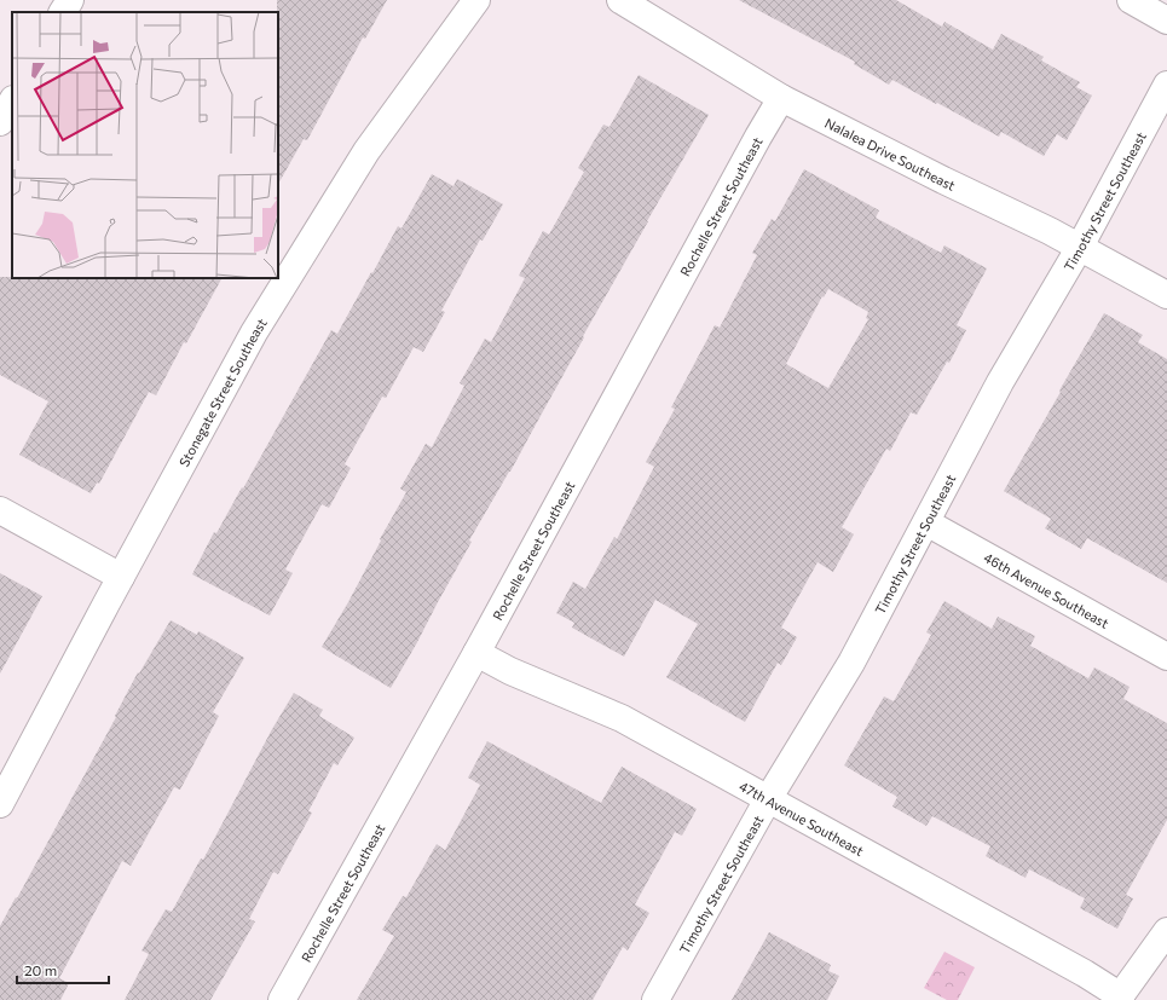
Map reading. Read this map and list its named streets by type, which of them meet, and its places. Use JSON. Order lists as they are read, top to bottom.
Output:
{
  "streets": {
    "street": [
      "Nalalea Drive Southeast",
      "Timothy Street Southeast",
      "Rochelle Street Southeast",
      "Stonegate Street Southeast",
      "46th Avenue Southeast",
      "47th Avenue Southeast"
    ]
  },
  "crossings": [
    ["Nalalea Drive Southeast", "Timothy Street Southeast"],
    ["Nalalea Drive Southeast", "Rochelle Street Southeast"],
    ["Timothy Street Southeast", "46th Avenue Southeast"],
    ["Timothy Street Southeast", "47th Avenue Southeast"],
    ["Rochelle Street Southeast", "47th Avenue Southeast"]
  ],
  "scale_bar": "20 m"
}
